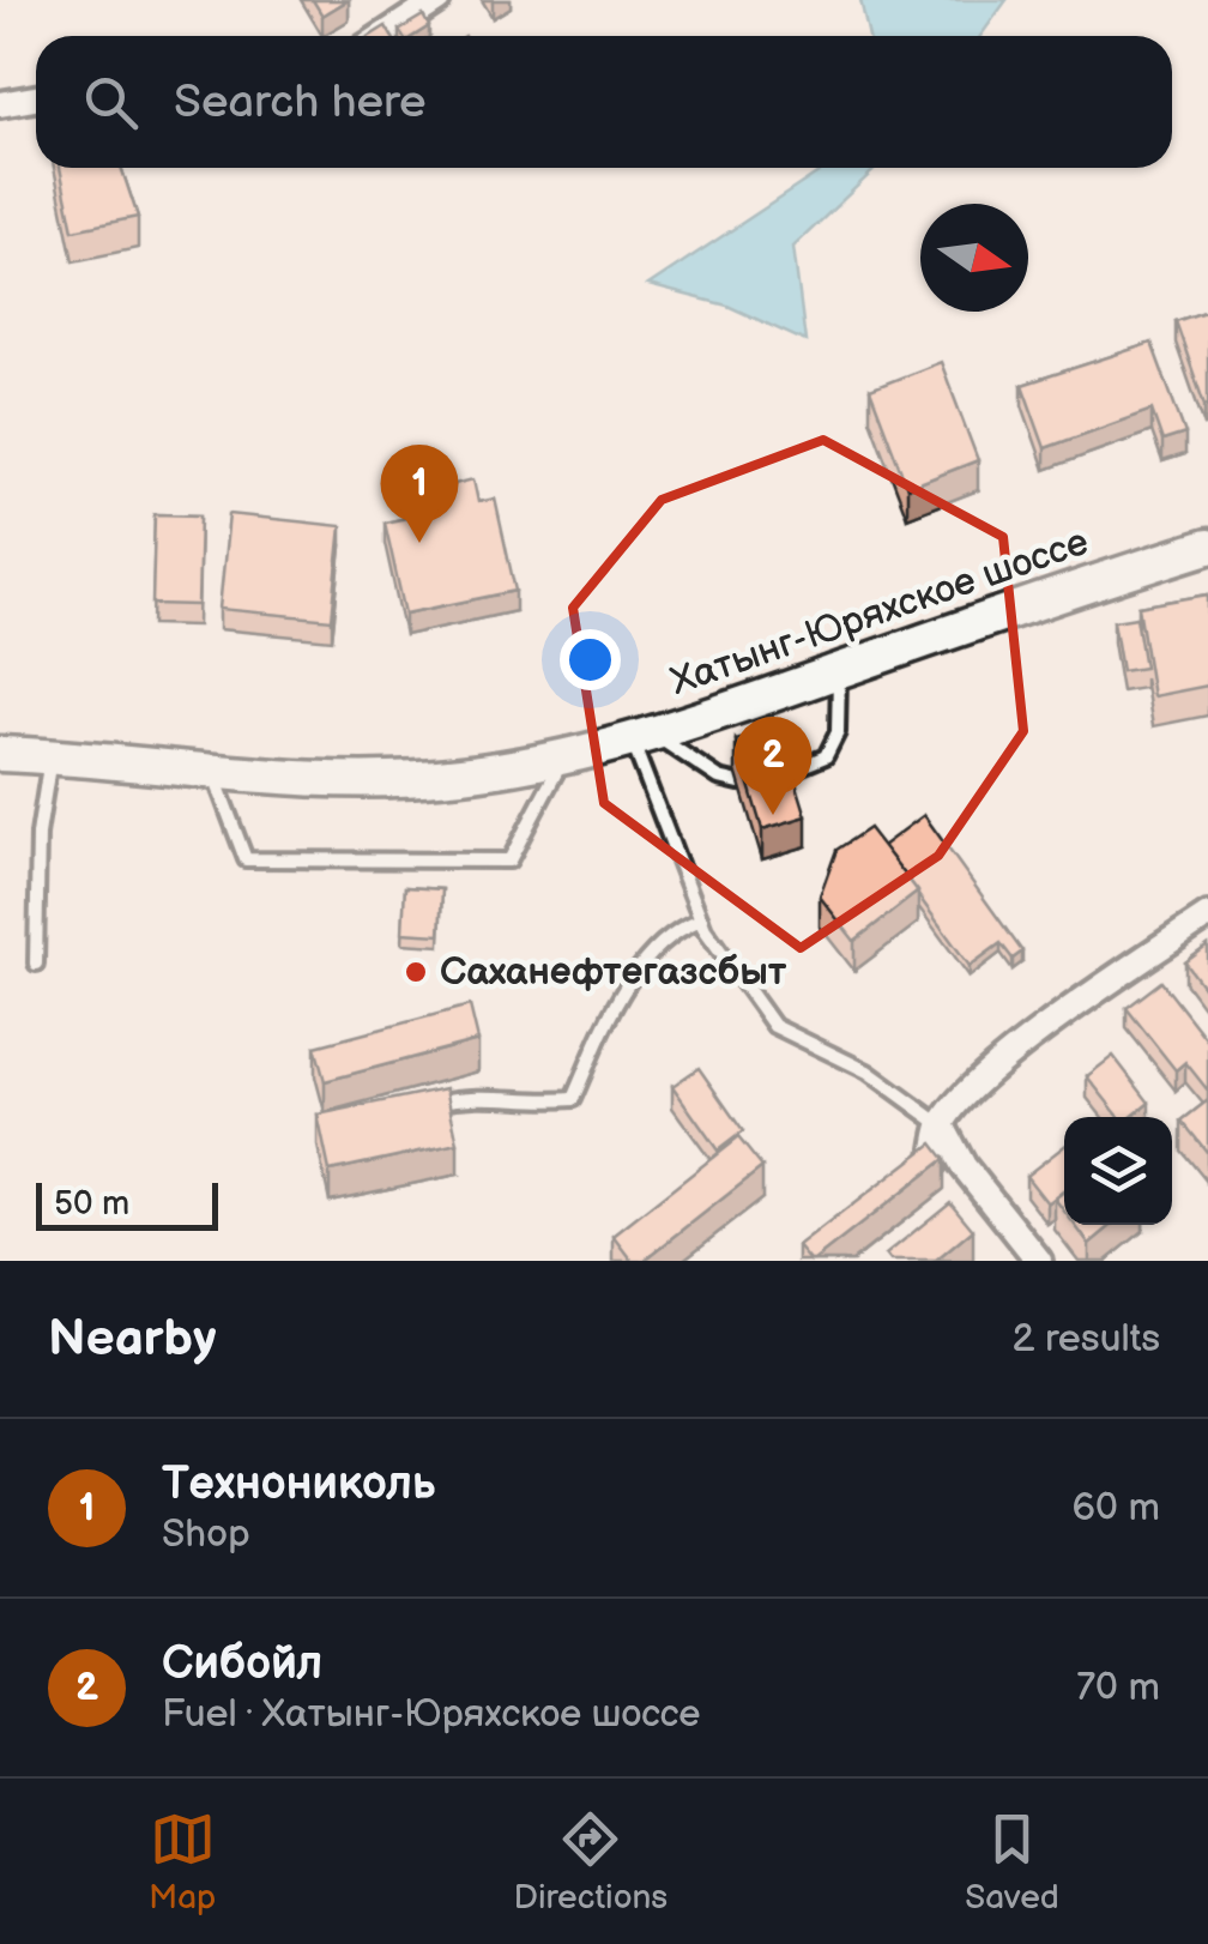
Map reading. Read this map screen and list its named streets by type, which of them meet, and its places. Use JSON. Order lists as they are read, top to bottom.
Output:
{
  "streets": {
    "main road": ["Хатынг-Юряхское шоссе"]
  },
  "places": ["Саханефтегазсбыт"],
  "scale_bar": "50 m",
  "north": "right",
  "page": {
    "search": "Search here",
    "pins": ["1", "2"],
    "scale": "50 m",
    "heading": ["Nearby", "2 results"],
    "list": [
      {
        "mark": "1",
        "name": "Технониколь",
        "note": "Shop",
        "value": "60 m"
      },
      {
        "mark": "2",
        "name": "Сибойл",
        "note": "Fuel · Хатынг-Юряхское шоссе",
        "value": "70 m"
      }
    ],
    "nav": ["Map", "Directions", "Saved"]
  }
}
